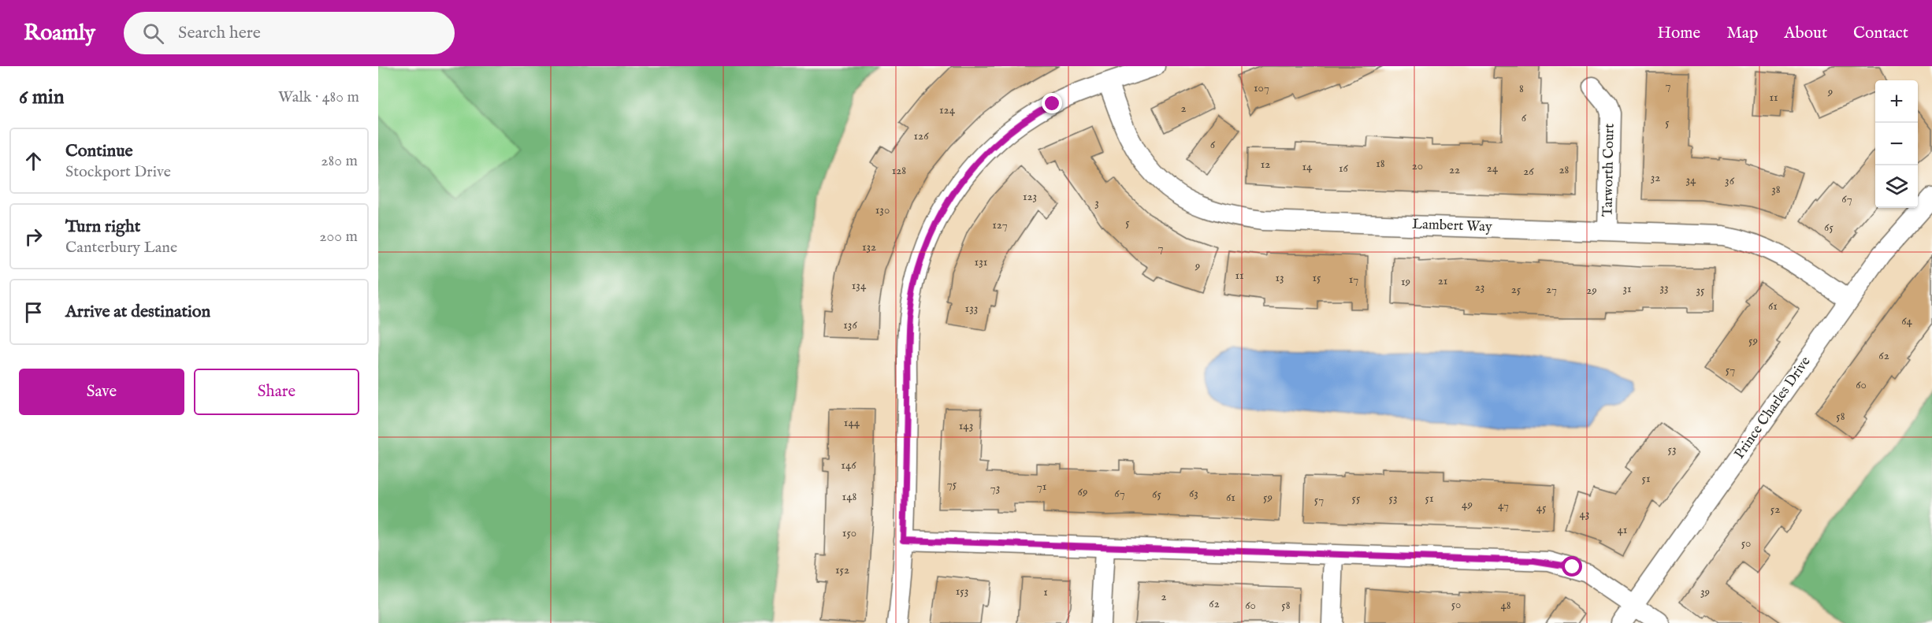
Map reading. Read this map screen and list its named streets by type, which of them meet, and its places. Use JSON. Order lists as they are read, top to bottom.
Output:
{
  "streets": {
    "street": ["Tarworth Court", "Lambert Way", "Prince Charles Drive"]
  },
  "crossings": [
    ["Tarworth Court", "Lambert Way"],
    ["Lambert Way", "Prince Charles Drive"]
  ],
  "house_numbers": [
    "7",
    "107",
    "8",
    "9",
    "11",
    "2",
    "124",
    "6",
    "5",
    "126",
    "6",
    "18",
    "12",
    "20",
    "14",
    "16",
    "24",
    "22",
    "28",
    "128",
    "26",
    "32",
    "34",
    "36",
    "38",
    "123",
    "67",
    "3",
    "130",
    "5",
    "127",
    "65",
    "132",
    "7",
    "131",
    "9",
    "11",
    "13",
    "15",
    "17",
    "21",
    "19",
    "134",
    "23",
    "33",
    "31",
    "25",
    "27",
    "29",
    "35",
    "61",
    "133",
    "64",
    "136",
    "59",
    "62",
    "57",
    "60",
    "58",
    "144",
    "143",
    "53",
    "146",
    "51",
    "75",
    "71",
    "73",
    "69",
    "67",
    "63",
    "65",
    "148",
    "61",
    "59",
    "55",
    "53",
    "51",
    "57",
    "49",
    "47",
    "45",
    "52",
    "43",
    "41",
    "150",
    "50",
    "152",
    "153",
    "1",
    "39",
    "2",
    "62",
    "50",
    "60",
    "58",
    "48"
  ],
  "page": {
    "header": "Roamly",
    "search": "Search here",
    "nav": [
      "Home",
      "Map",
      "About",
      "Contact"
    ],
    "heading": ["6 min", "Walk · 480 m"],
    "map_buttons": ["+", "−"],
    "list": [
      ["Continue", "Stockport Drive", "280 m"],
      ["Turn right", "Canterbury Lane", "200 m"],
      "Arrive at destination"
    ],
    "buttons": ["Save", "Share"]
  }
}
